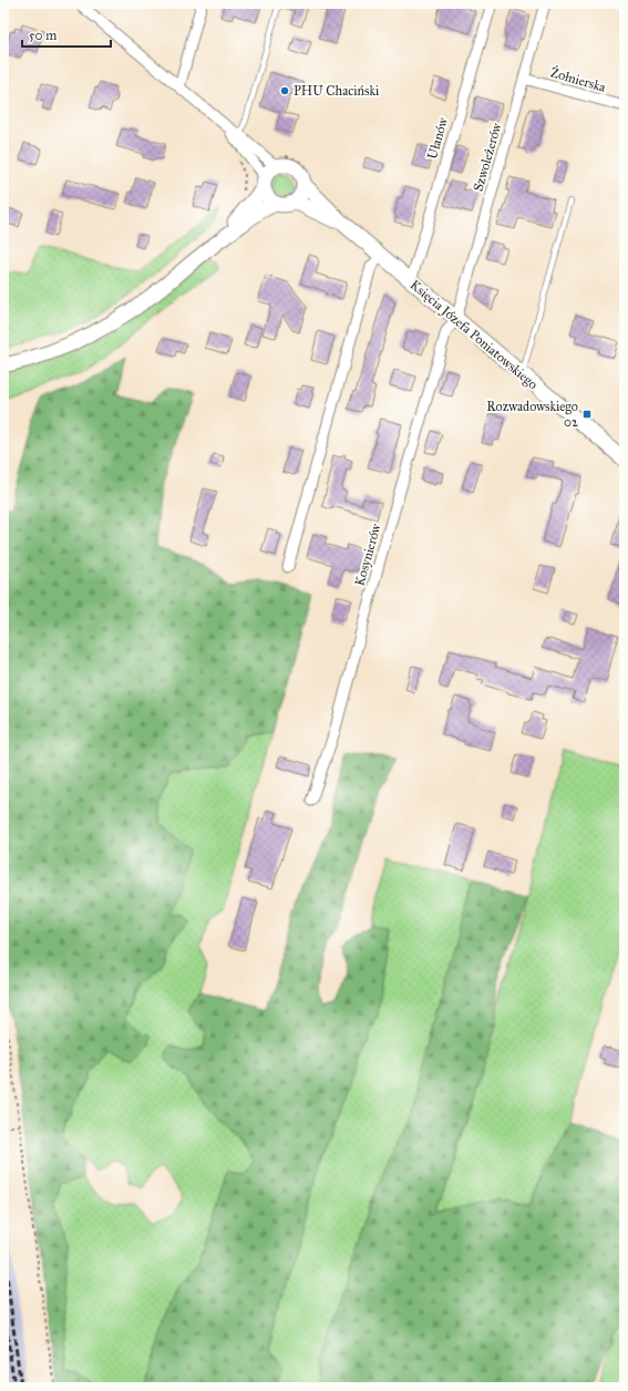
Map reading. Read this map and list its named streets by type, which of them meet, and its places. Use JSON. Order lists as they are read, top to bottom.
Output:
{
  "streets": {
    "street": [
      "Żołnierska",
      "Ułanów",
      "Szwoleżerów",
      "Księcia Józefa Poniatowskiego",
      "Kosynierów"
    ]
  },
  "crossings": [
    ["Żołnierska", "Szwoleżerów"],
    ["Ułanów", "Księcia Józefa Poniatowskiego"],
    ["Szwoleżerów", "Księcia Józefa Poniatowskiego"],
    ["Szwoleżerów", "Kosynierów"],
    ["Księcia Józefa Poniatowskiego", "Kosynierów"]
  ],
  "places": {
    "other": ["PHU Chaciński"],
    "transit": ["Rozwadowskiego 02"]
  },
  "scale_bar": "50 m"
}
